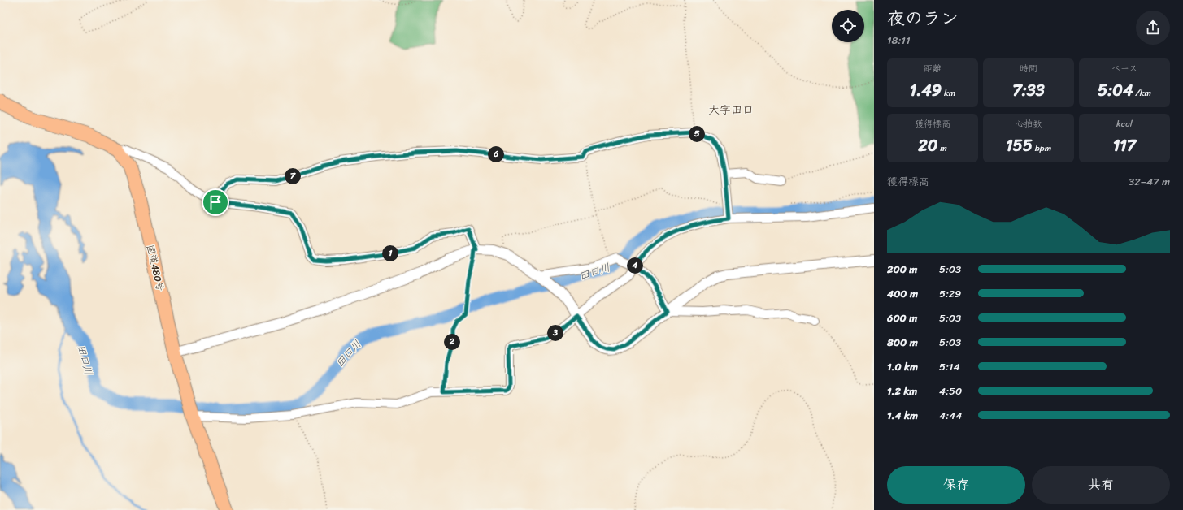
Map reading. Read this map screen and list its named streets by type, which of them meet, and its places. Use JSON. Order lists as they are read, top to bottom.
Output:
{
  "streets": {
    "highway": ["国道480号"]
  },
  "districts": ["大字田口"],
  "water": ["田口川"],
  "page": {
    "heading": ["夜のラン", "18:11"],
    "stats": [
      ["距離", "1.49 km"],
      ["時間", "7:33"],
      ["ペース", "5:04 /km"],
      ["獲得標高", "20 m"],
      ["心拍数", "155 bpm"],
      ["kcal", "117"]
    ],
    "pins": [
      "5",
      "6",
      "7",
      "1",
      "4",
      "3",
      "2"
    ],
    "chart": ["獲得標高", "32–47 m"],
    "list": [
      {
        "name": "200 m",
        "note": "5:03"
      },
      {
        "name": "400 m",
        "note": "5:29"
      },
      {
        "name": "600 m",
        "note": "5:03"
      },
      {
        "name": "800 m",
        "note": "5:03"
      },
      {
        "name": "1.0 km",
        "note": "5:14"
      },
      {
        "name": "1.2 km",
        "note": "4:50"
      },
      {
        "name": "1.4 km",
        "note": "4:44"
      }
    ],
    "buttons": ["保存", "共有"]
  }
}
